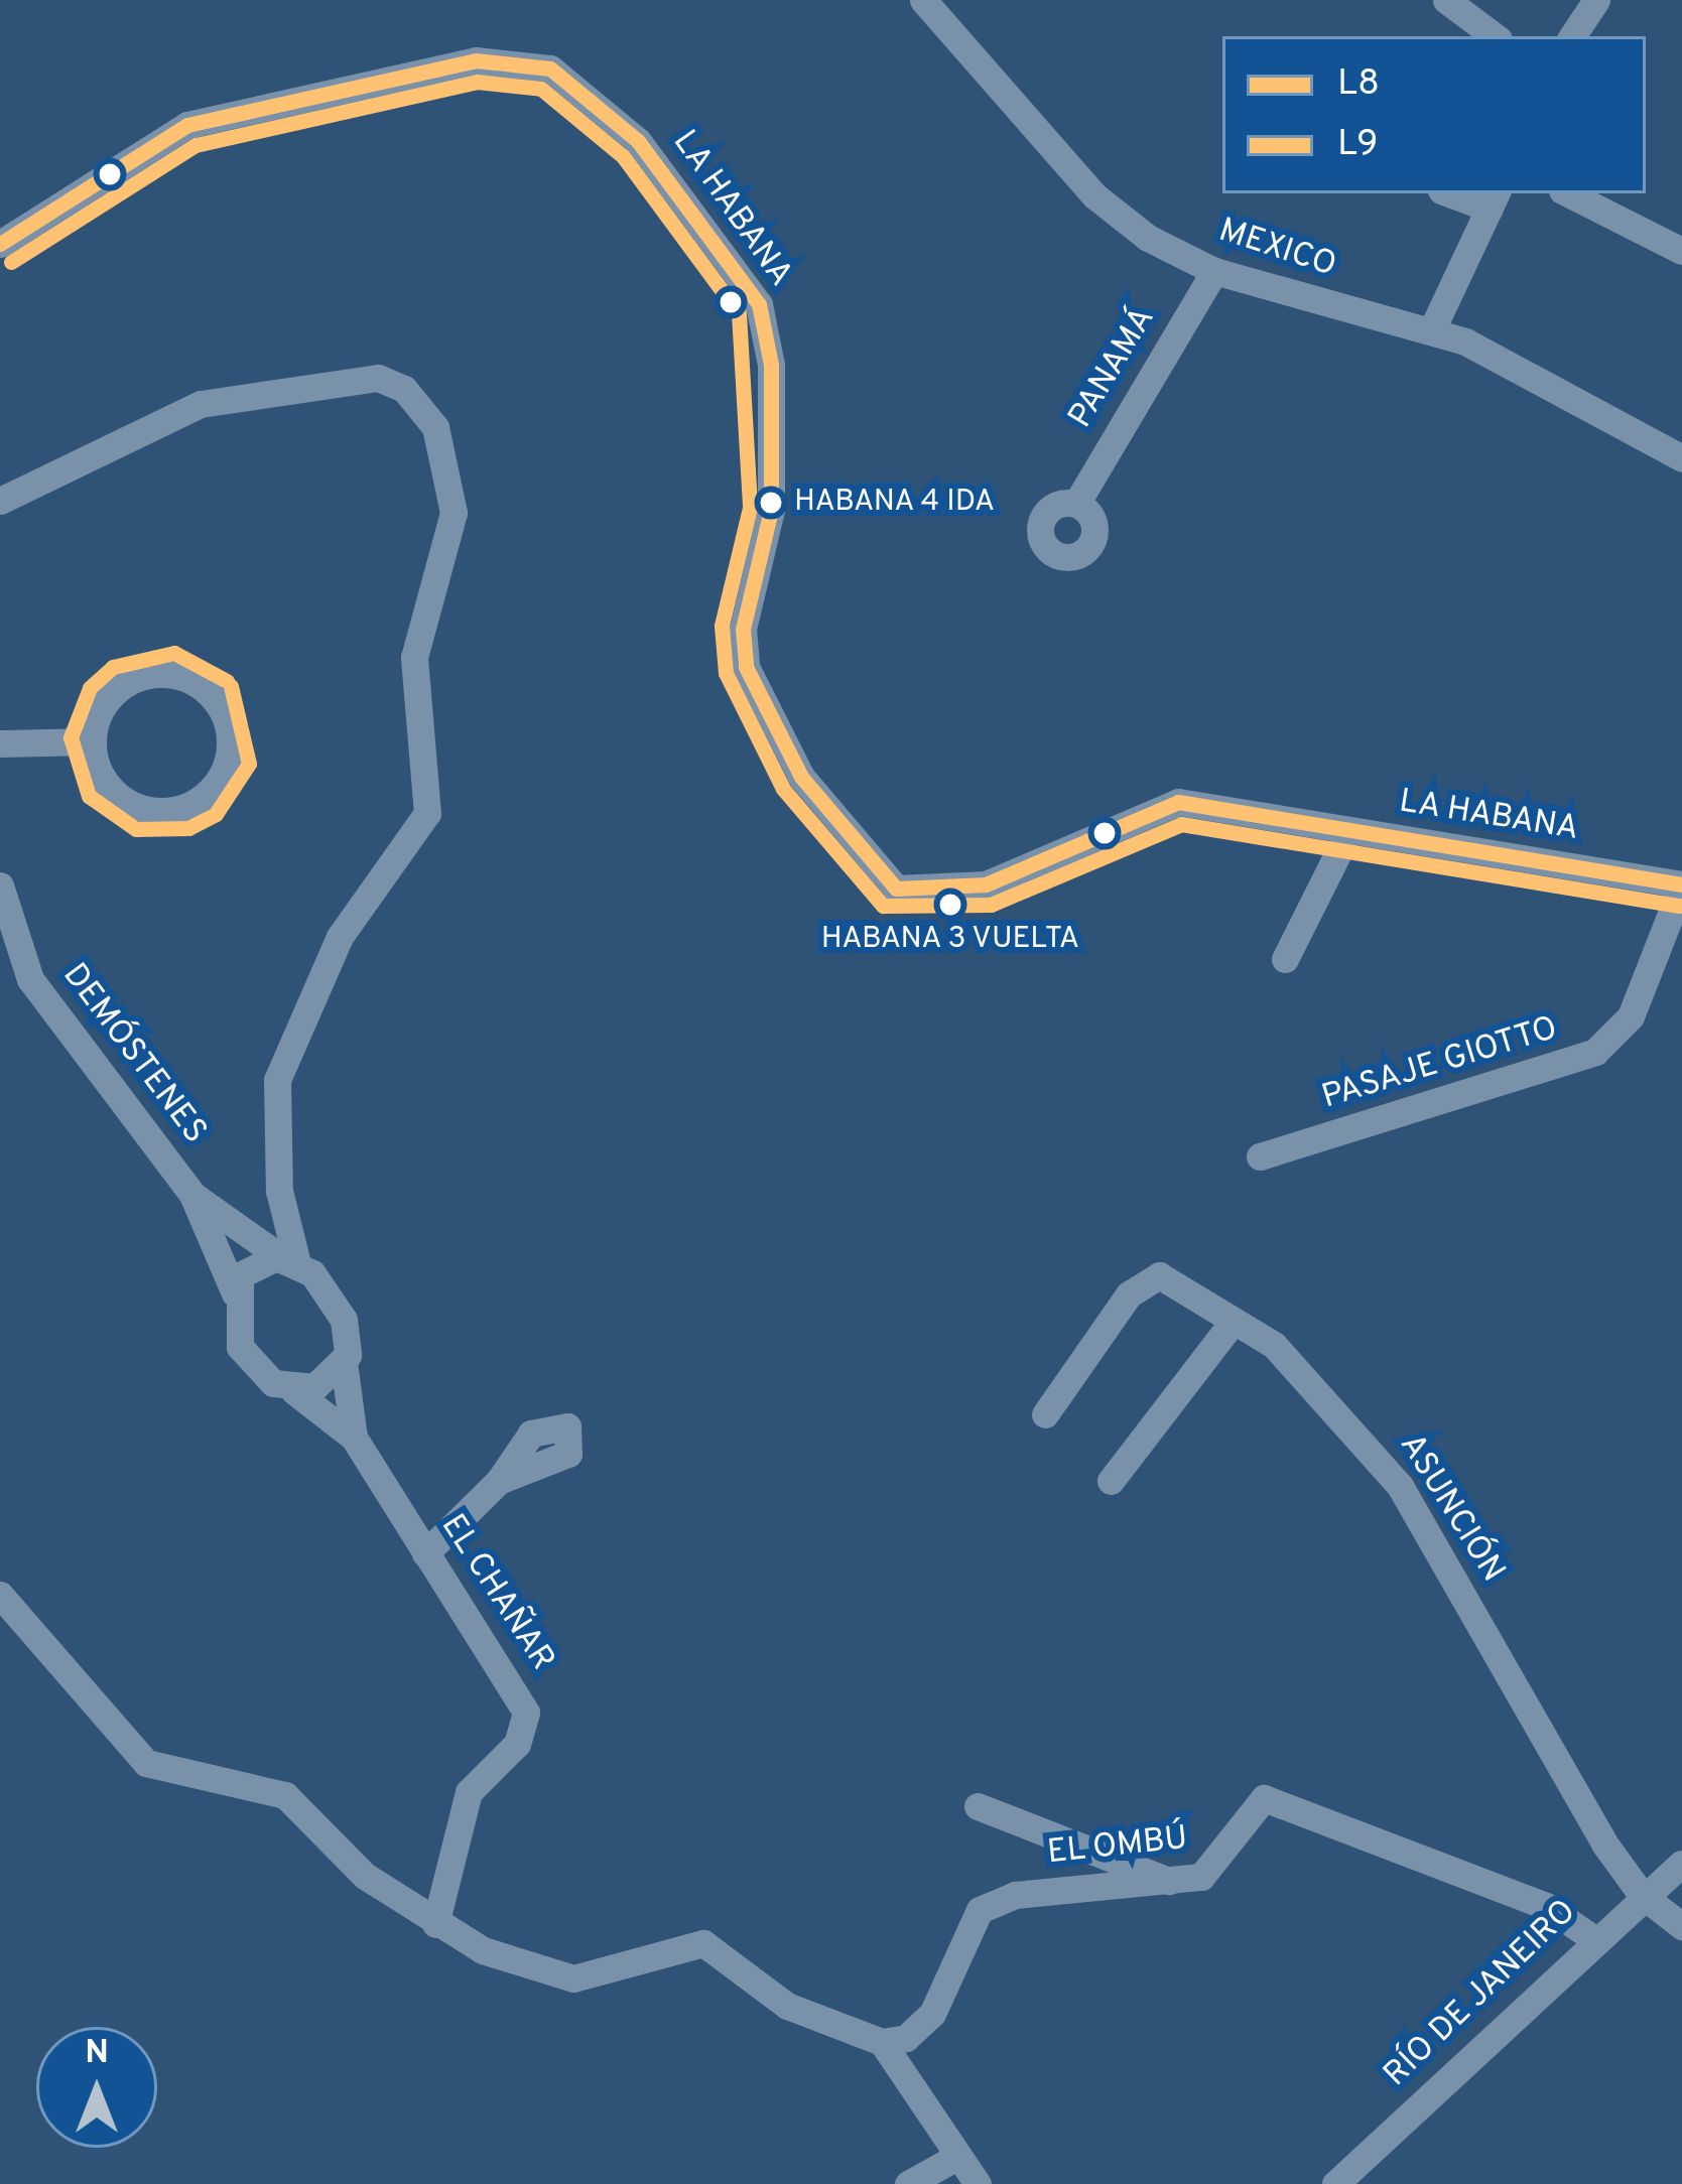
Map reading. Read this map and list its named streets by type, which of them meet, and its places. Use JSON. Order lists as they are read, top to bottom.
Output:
{
  "streets": {
    "street": [
      "LA HABANA",
      "MEXICO",
      "PANAMÁ",
      "DEMÓSTENES",
      "PASAJE GIOTTO",
      "ASUNCIÓN",
      "EL CHAÑAR",
      "EL OMBÚ",
      "RÍO DE JANEIRO"
    ]
  },
  "crossings": [
    ["LA HABANA", "PASAJE GIOTTO"],
    ["MEXICO", "PANAMÁ"],
    ["DEMÓSTENES", "EL CHAÑAR"],
    ["ASUNCIÓN", "RÍO DE JANEIRO"],
    ["EL OMBÚ", "RÍO DE JANEIRO"]
  ],
  "places": ["HABANA 4 IDA", "HABANA 3 VUELTA"],
  "lines": ["transit line L8", "transit line L9"],
  "legend": ["L8", "L9"],
  "north": "top"
}
